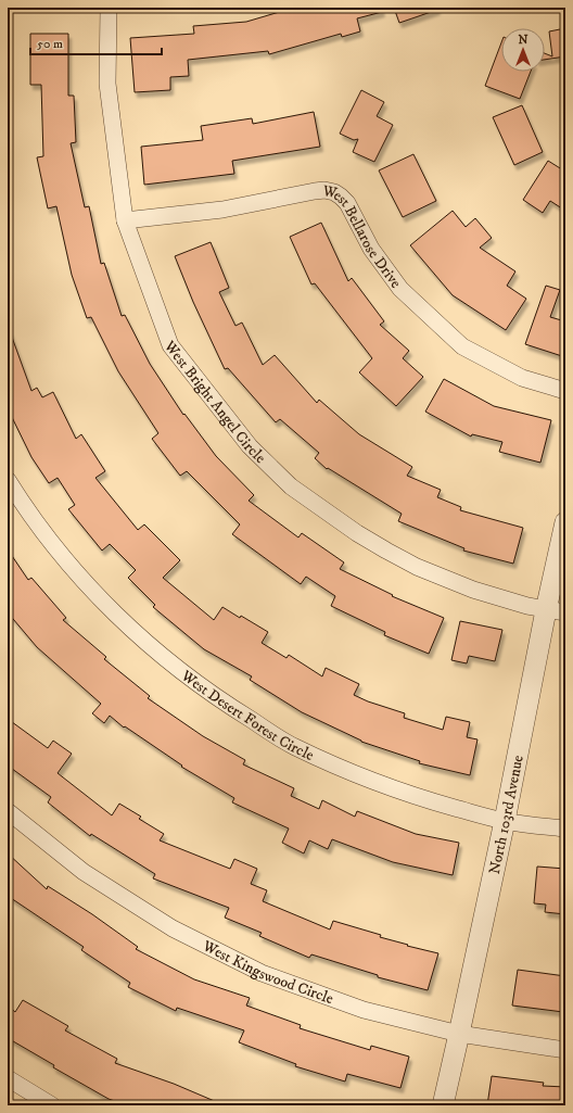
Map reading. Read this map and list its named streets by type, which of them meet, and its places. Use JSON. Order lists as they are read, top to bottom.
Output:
{
  "streets": {
    "street": [
      "West Bellarose Drive",
      "West Bright Angel Circle",
      "West Desert Forest Circle",
      "North 103rd Avenue",
      "West Kingswood Circle"
    ]
  },
  "crossings": [
    ["West Bellarose Drive", "West Bright Angel Circle"],
    ["West Bright Angel Circle", "North 103rd Avenue"],
    ["West Desert Forest Circle", "North 103rd Avenue"],
    ["North 103rd Avenue", "West Kingswood Circle"]
  ],
  "scale_bar": "50 m",
  "north": "top"
}
